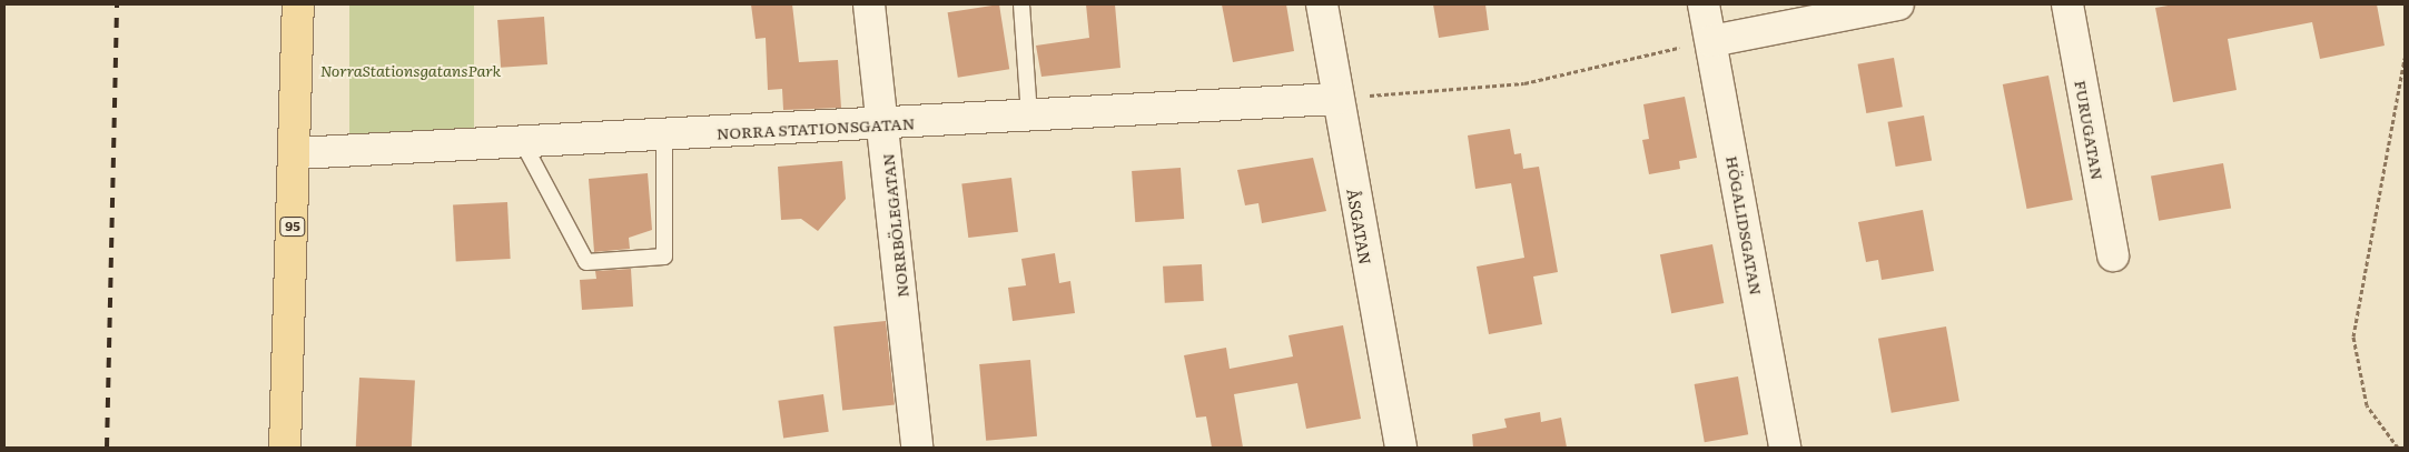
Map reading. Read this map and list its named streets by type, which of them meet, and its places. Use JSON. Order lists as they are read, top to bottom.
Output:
{
  "streets": {
    "main road": ["95"],
    "street": [
      "NORRA STATIONSGATAN",
      "FURUGATAN",
      "NORRBÖLEGATAN",
      "HÖGALIDSGATAN",
      "ÅSGATAN"
    ]
  },
  "crossings": [
    ["NORRA STATIONSGATAN", "NORRBÖLEGATAN"],
    ["NORRA STATIONSGATAN", "95"],
    ["NORRA STATIONSGATAN", "ÅSGATAN"]
  ],
  "parks": ["NorraStationsgatansPark"]
}
